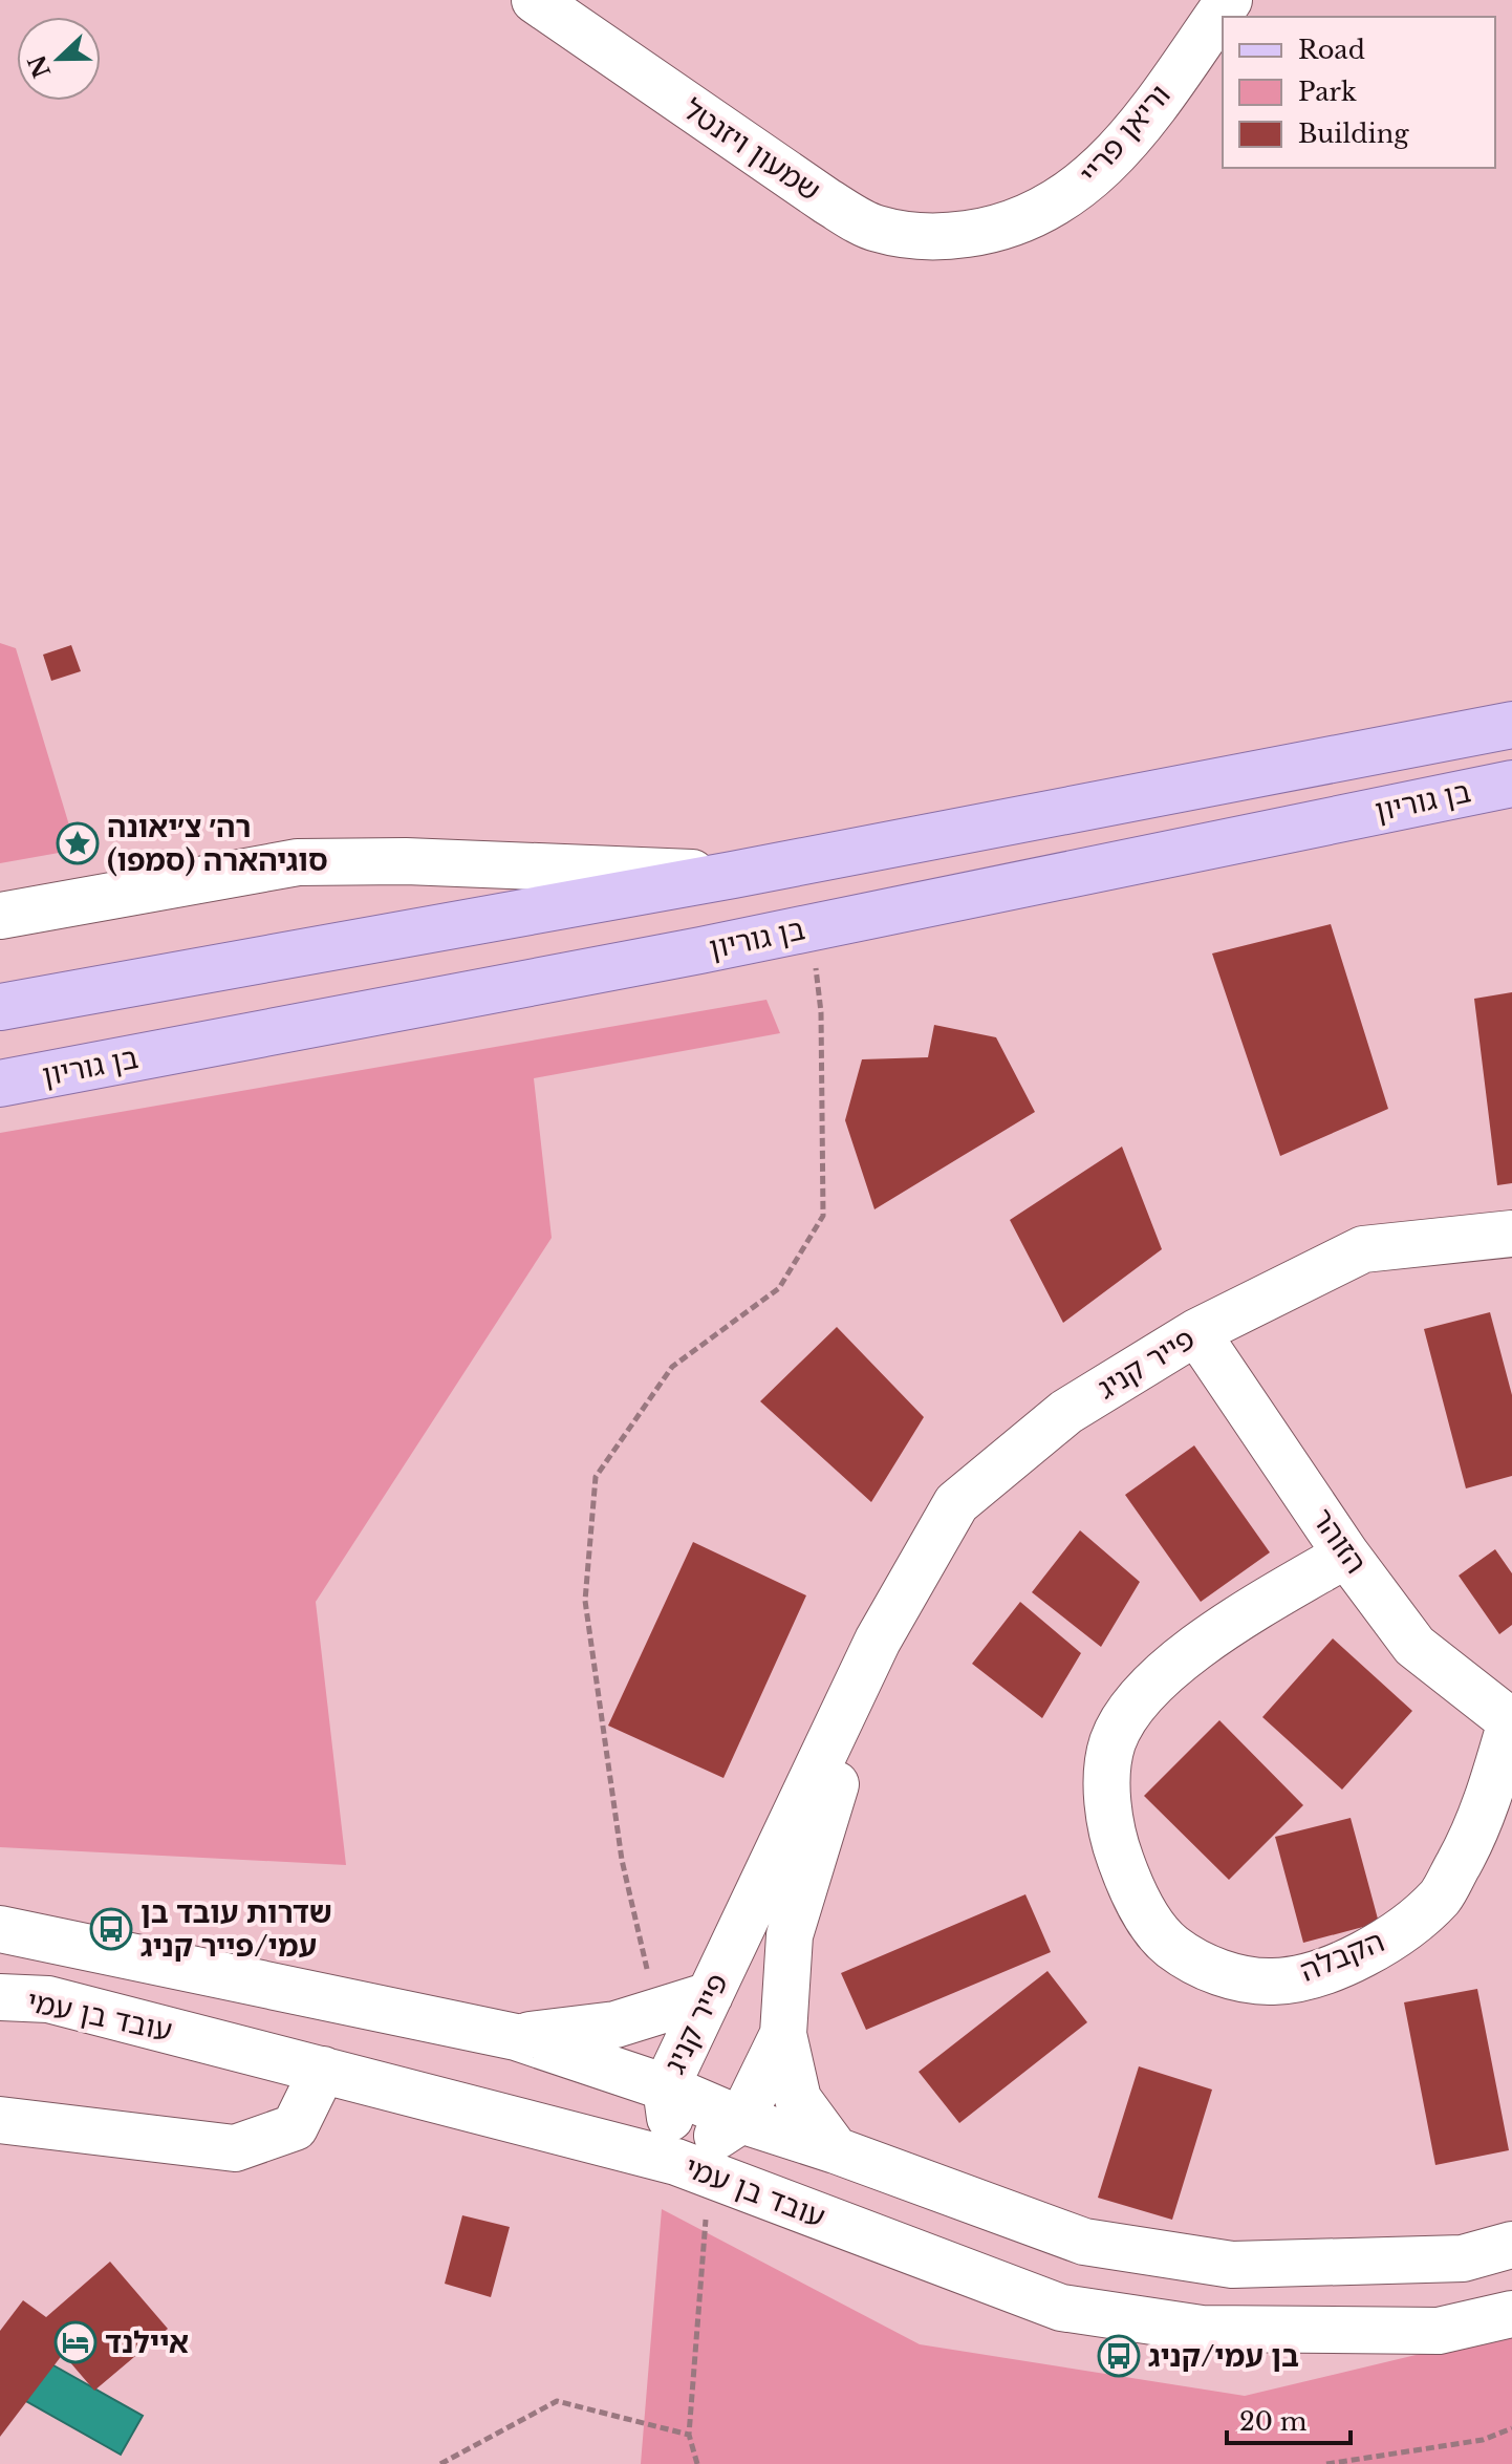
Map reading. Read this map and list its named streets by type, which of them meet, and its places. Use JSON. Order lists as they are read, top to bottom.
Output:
{
  "streets": {
    "main road": ["בן גוריון"],
    "street": [
      "וריאן פריי",
      "שמעון ויזנטל",
      "פייר קניג",
      "הזוהר",
      "הקבלה",
      "עובד בן עמי"
    ]
  },
  "crossings": [
    ["וריאן פריי", "שמעון ויזנטל"],
    ["פייר קניג", "הזוהר"],
    ["פייר קניג", "עובד בן עמי"],
    ["הזוהר", "הקבלה"]
  ],
  "places": {
    "place": ["רה׳ צ׳יאונה (סמפו) סוגיהארה"],
    "bus stop": ["שדרות עובד בן עמי/פייר קניג", "בן עמי/קניג"],
    "hotel": ["איילנד"]
  },
  "legend": ["Road", "Park", "Building"],
  "scale_bar": "20 m",
  "north": "left"
}
